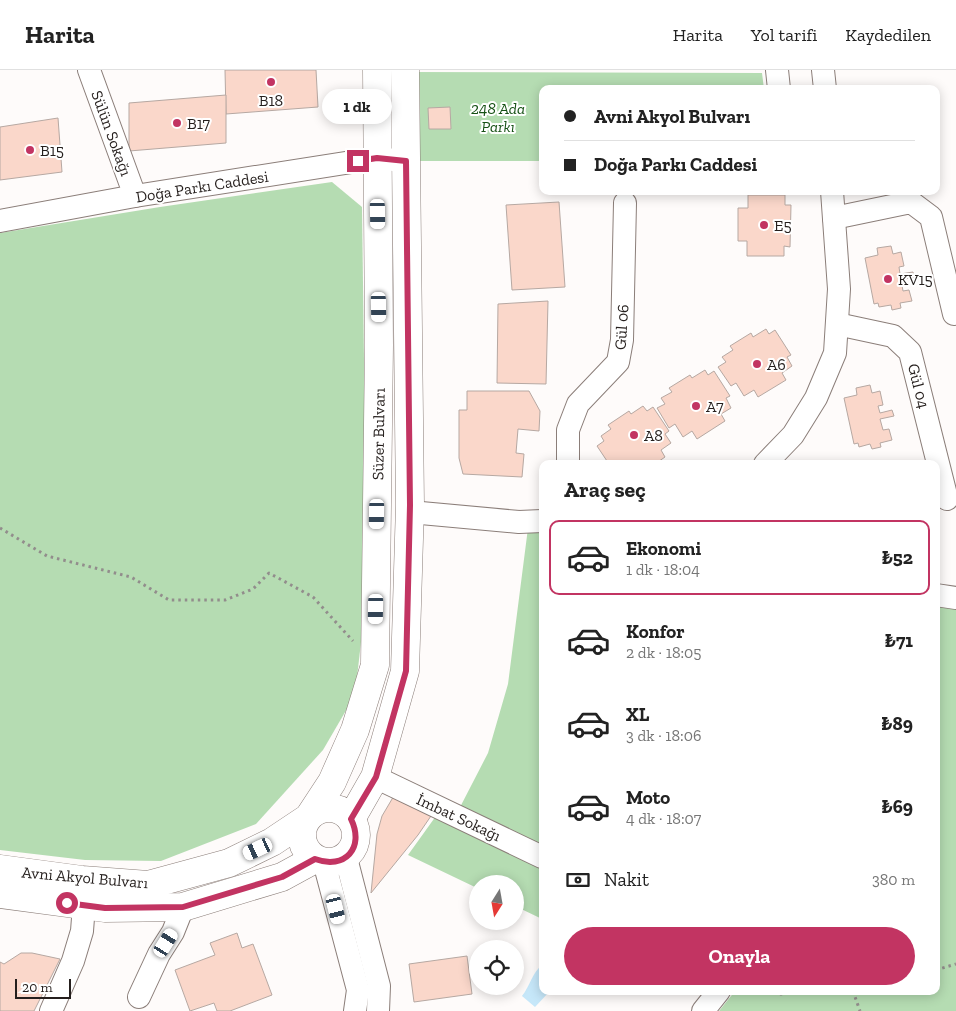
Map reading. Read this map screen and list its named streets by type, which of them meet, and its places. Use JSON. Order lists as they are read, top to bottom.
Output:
{
  "streets": {
    "main road": ["Süzer Bulvarı", "Avni Akyol Bulvarı"],
    "street": [
      "Sülün Sokağı",
      "Doğa Parkı Caddesi",
      "Gül 06",
      "Gül 04",
      "İmbat Sokağı"
    ]
  },
  "crossings": [
    ["Sülün Sokağı", "Doğa Parkı Caddesi"],
    ["Doğa Parkı Caddesi", "Süzer Bulvarı"],
    ["Süzer Bulvarı", "İmbat Sokağı"],
    ["Süzer Bulvarı", "Avni Akyol Bulvarı"]
  ],
  "parks": ["248 Ada Parkı"],
  "places": [
    "B18",
    "B17",
    "B15",
    "E5",
    "KV15",
    "A6",
    "A7",
    "A8"
  ],
  "scale_bar": "20 m",
  "north": "bottom",
  "page": {
    "header": "Harita",
    "nav": ["Harita", "Yol tarifi", "Kaydedilen"],
    "banner": ["Avni Akyol Bulvarı", "Doğa Parkı Caddesi"],
    "bubble": "1 dk",
    "heading": "Araç seç",
    "list": [
      {
        "name": "Ekonomi",
        "note": "1 dk · 18:04",
        "value": "₺52"
      },
      {
        "name": "Konfor",
        "note": "2 dk · 18:05",
        "value": "₺71"
      },
      {
        "name": "XL",
        "note": "3 dk · 18:06",
        "value": "₺89"
      },
      {
        "name": "Moto",
        "note": "4 dk · 18:07",
        "value": "₺69"
      }
    ],
    "pay": ["Nakit", "380 m"],
    "buttons": "Onayla",
    "scale": "20 m"
  }
}
